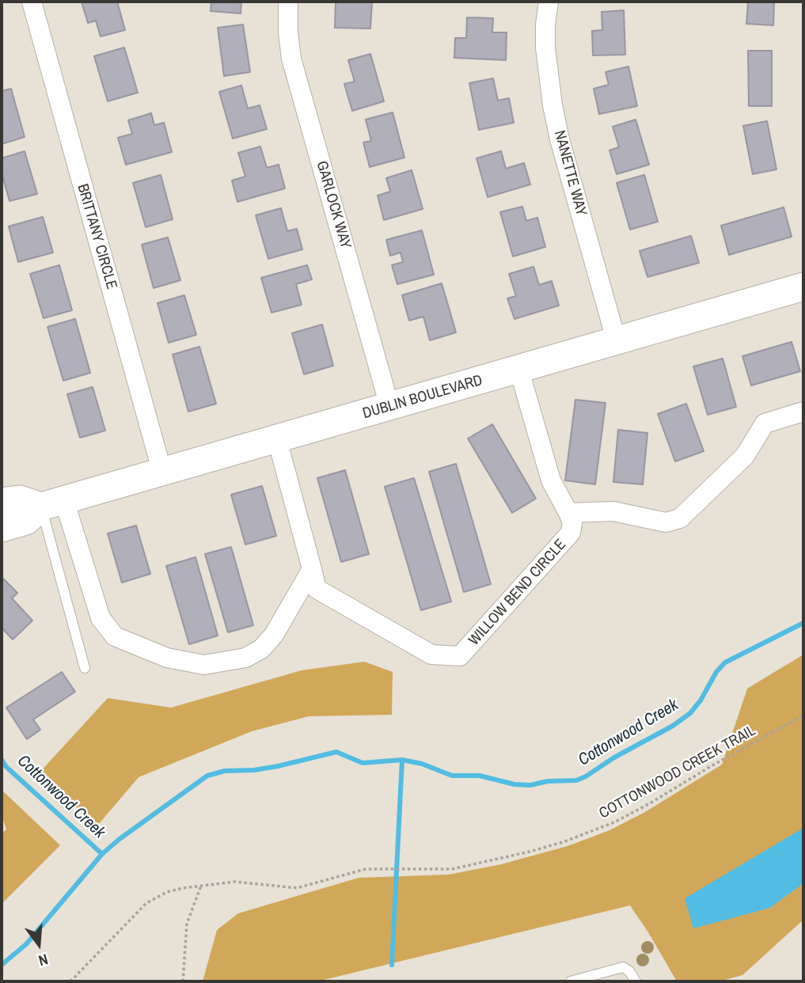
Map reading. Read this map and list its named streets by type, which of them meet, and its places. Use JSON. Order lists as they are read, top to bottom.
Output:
{
  "streets": {
    "main road": ["DUBLIN BOULEVARD"],
    "street": [
      "NANETTE WAY",
      "GARLOCK WAY",
      "BRITTANY CIRCLE",
      "WILLOW BEND CIRCLE"
    ],
    "path": ["COTTONWOOD CREEK TRAIL"]
  },
  "crossings": [
    ["NANETTE WAY", "DUBLIN BOULEVARD"],
    ["GARLOCK WAY", "DUBLIN BOULEVARD"],
    ["BRITTANY CIRCLE", "DUBLIN BOULEVARD"],
    ["DUBLIN BOULEVARD", "WILLOW BEND CIRCLE"]
  ],
  "water": ["Cottonwood Creek"],
  "north": "bottom"
}
